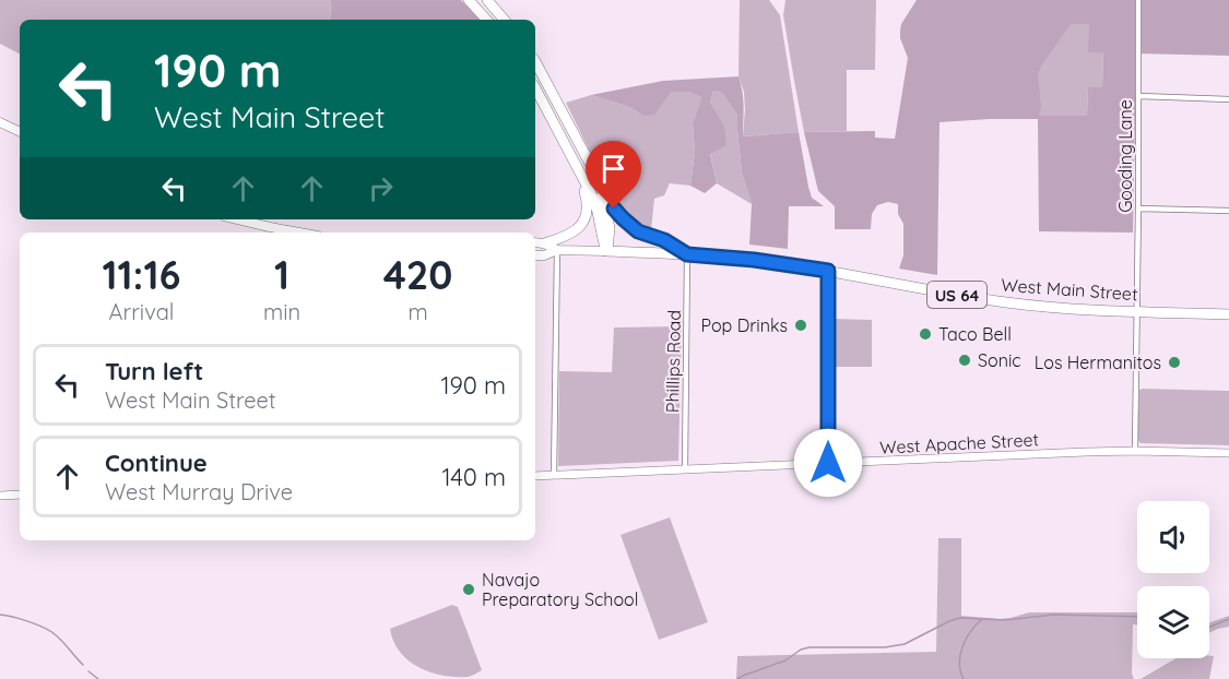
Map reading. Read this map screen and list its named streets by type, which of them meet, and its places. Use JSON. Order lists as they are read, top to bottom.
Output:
{
  "streets": {
    "highway": ["West Main Street", "US 64"],
    "main road": ["West Apache Street"],
    "street": ["Gooding Lane", "Phillips Road"]
  },
  "crossings": [
    ["Gooding Lane", "West Main Street"],
    ["Gooding Lane", "West Apache Street"],
    ["West Main Street", "US 64"],
    ["West Main Street", "Phillips Road"],
    ["US 64", "Phillips Road"],
    ["Phillips Road", "West Apache Street"]
  ],
  "places": [
    "Pop Drinks",
    "Taco Bell",
    "Sonic",
    "Los Hermanitos",
    "Navajo Preparatory School"
  ],
  "page": {
    "turn": ["190 m", "West Main Street"],
    "eta": [
      "11:16",
      "Arrival",
      "1",
      "min",
      "420",
      "m"
    ],
    "list": [
      {
        "name": "Turn left",
        "note": "West Main Street",
        "value": "190 m"
      },
      {
        "name": "Continue",
        "note": "West Murray Drive",
        "value": "140 m"
      }
    ]
  }
}
